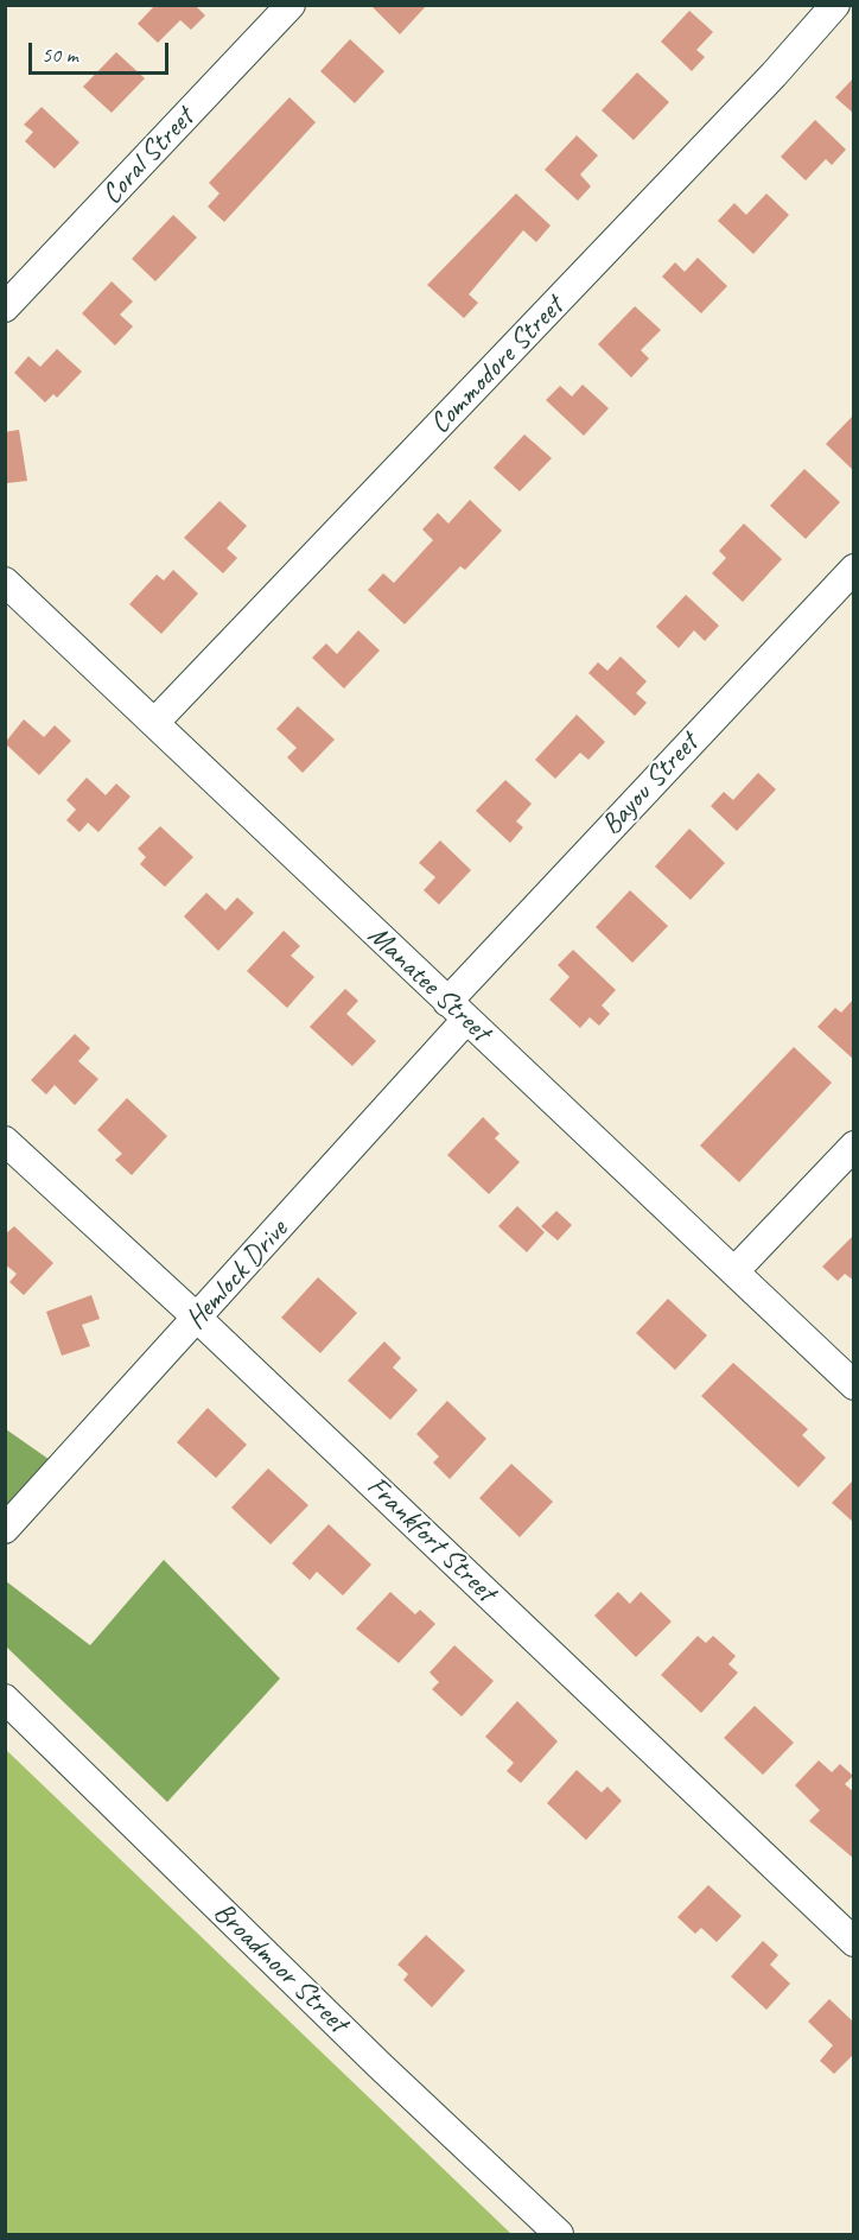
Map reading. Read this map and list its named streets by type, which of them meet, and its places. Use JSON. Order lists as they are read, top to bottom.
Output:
{
  "streets": {
    "street": [
      "Coral Street",
      "Commodore Street",
      "Bayou Street",
      "Manatee Street",
      "Hemlock Drive",
      "Frankfort Street",
      "Broadmoor Street"
    ]
  },
  "crossings": [
    ["Commodore Street", "Manatee Street"],
    ["Bayou Street", "Manatee Street"],
    ["Bayou Street", "Hemlock Drive"],
    ["Manatee Street", "Hemlock Drive"],
    ["Hemlock Drive", "Frankfort Street"]
  ],
  "scale_bar": "50 m"
}
